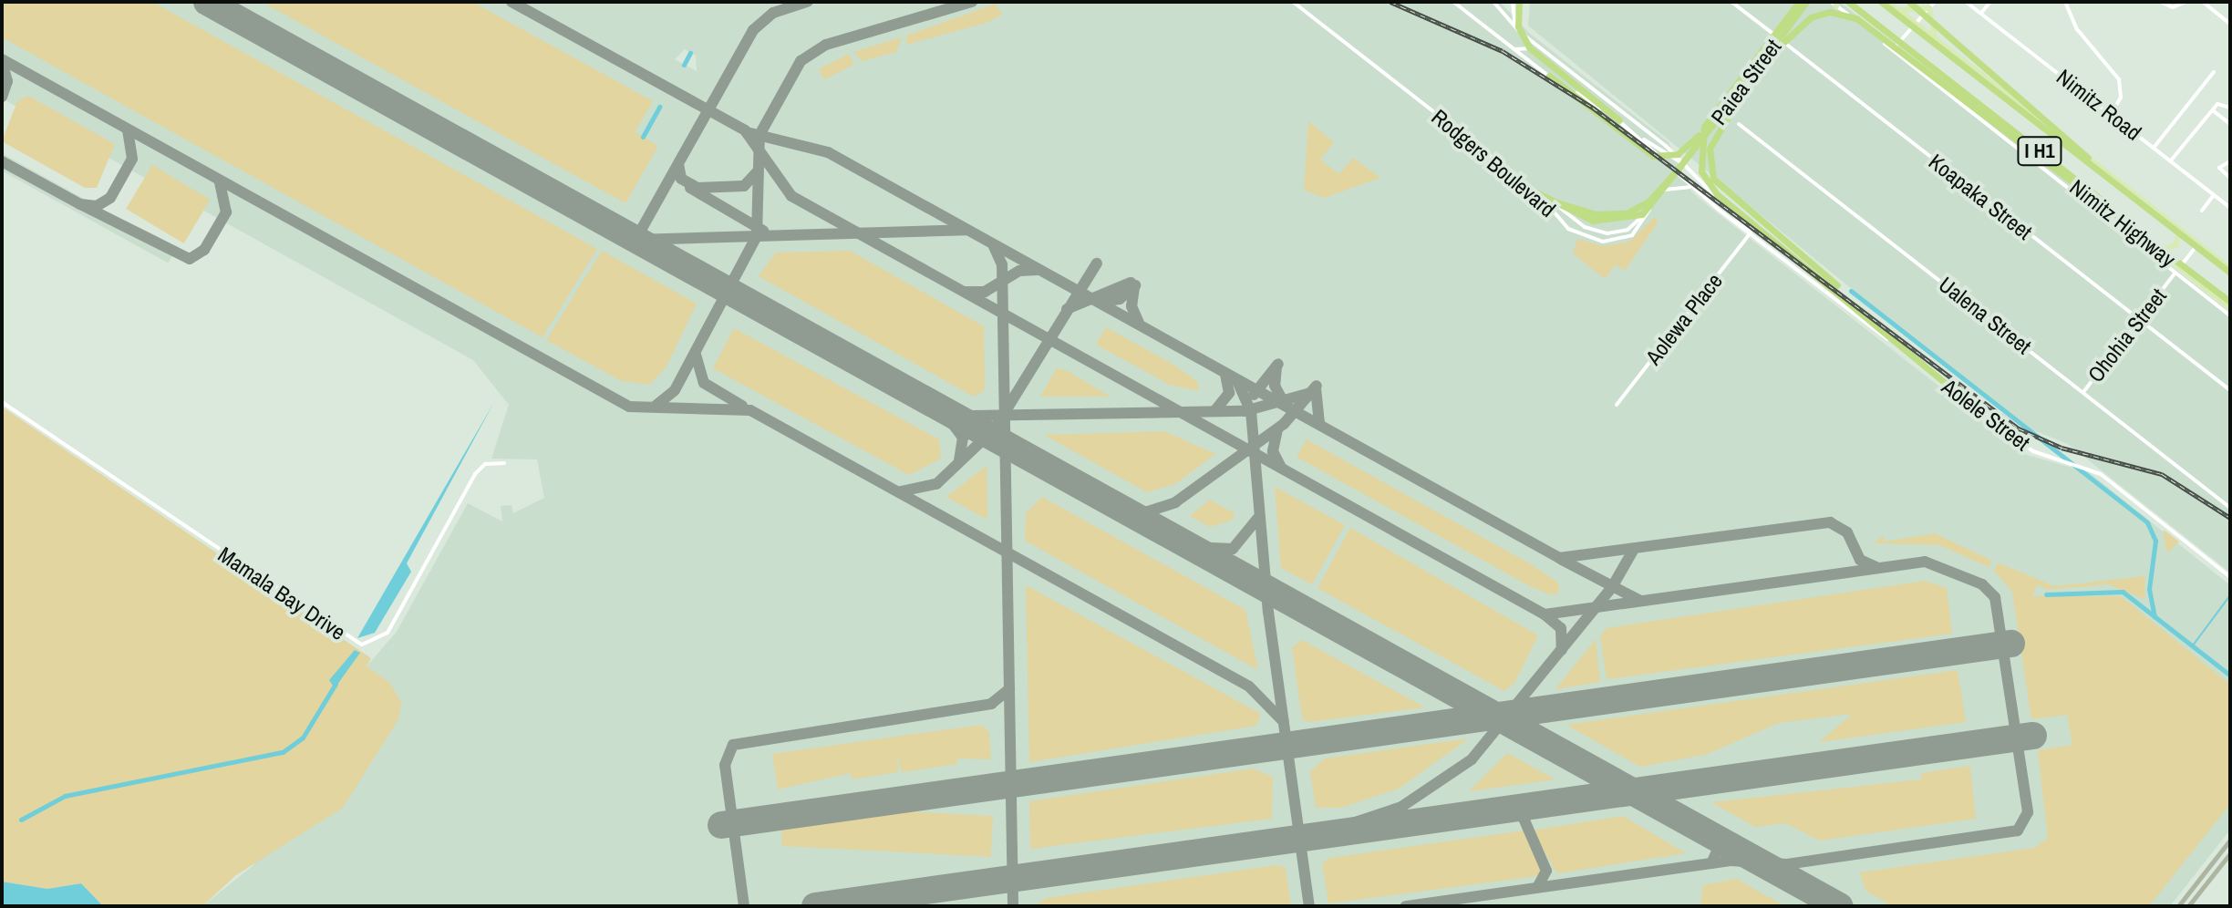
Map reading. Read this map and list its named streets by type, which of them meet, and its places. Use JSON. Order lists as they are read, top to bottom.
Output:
{
  "streets": {
    "highway": ["I H1"],
    "main road": ["Nimitz Highway"],
    "street": [
      "Paiea Street",
      "Nimitz Road",
      "Rodgers Boulevard",
      "Koapaka Street",
      "Ualena Street",
      "Aolewa Place",
      "Ohohia Street",
      "Aolele Street",
      "Mamala Bay Drive"
    ]
  },
  "crossings": [
    ["Paiea Street", "Rodgers Boulevard"],
    ["Paiea Street", "Koapaka Street"],
    ["Paiea Street", "Aolele Street"],
    ["I H1", "Nimitz Highway"],
    ["Rodgers Boulevard", "Aolele Street"],
    ["Koapaka Street", "Ohohia Street"],
    ["Nimitz Highway", "Ohohia Street"],
    ["Ualena Street", "Ohohia Street"],
    ["Aolewa Place", "Aolele Street"]
  ]
}
